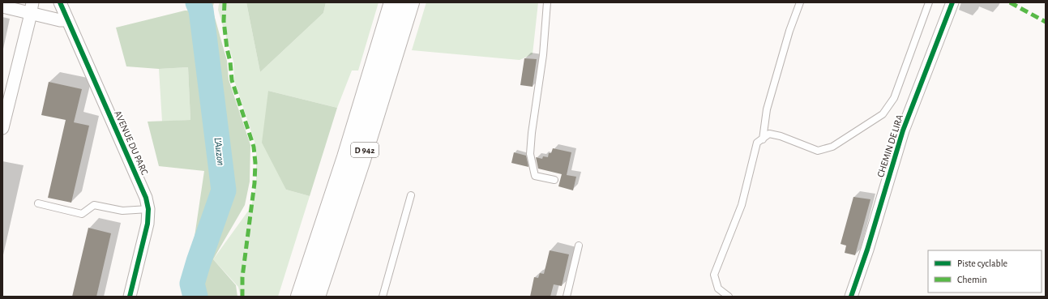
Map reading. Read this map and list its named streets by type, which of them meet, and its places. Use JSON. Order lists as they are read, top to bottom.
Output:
{
  "streets": {
    "main road": ["D 942"],
    "street": ["AVENUE DU PARC", "CHEMIN DE LIRA"]
  },
  "water": ["L'Auzon"],
  "legend": ["Piste cyclable", "Chemin"]
}
